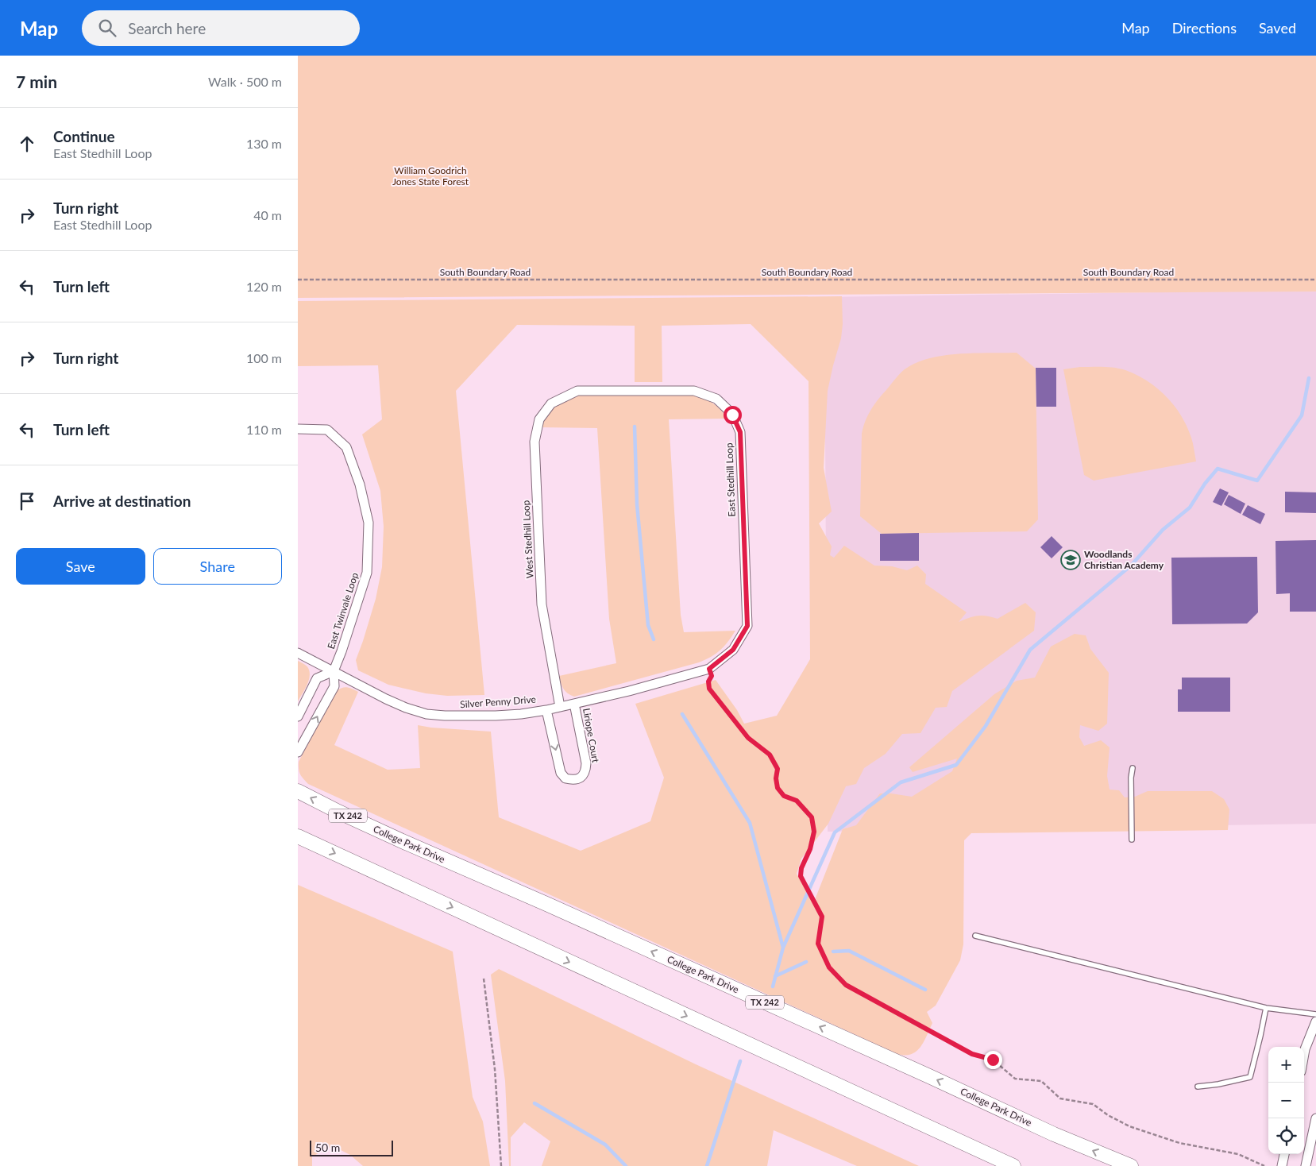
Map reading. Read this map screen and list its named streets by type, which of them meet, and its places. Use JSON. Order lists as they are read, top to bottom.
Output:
{
  "streets": {
    "main road": ["TX 242", "College Park Drive"],
    "street": [
      "East Stedhill Loop",
      "West Stedhill Loop",
      "East Twinvale Loop",
      "Silver Penny Drive",
      "Liriope Court"
    ],
    "path": ["South Boundary Road"]
  },
  "crossings": [
    ["East Stedhill Loop", "West Stedhill Loop"],
    ["East Stedhill Loop", "Silver Penny Drive"],
    ["West Stedhill Loop", "Silver Penny Drive"],
    ["East Twinvale Loop", "Silver Penny Drive"],
    ["Silver Penny Drive", "Liriope Court"]
  ],
  "parks": ["William Goodrich Jones State Forest"],
  "places": {
    "school or university": ["Woodlands Christian Academy"]
  },
  "scale_bar": "50 m",
  "page": {
    "header": "Map",
    "search": "Search here",
    "nav": ["Map", "Directions", "Saved"],
    "heading": ["7 min", "Walk · 500 m"],
    "list": [
      ["Continue", "East Stedhill Loop", "130 m"],
      ["Turn right", "East Stedhill Loop", "40 m"],
      ["Turn left", "120 m"],
      ["Turn right", "100 m"],
      ["Turn left", "110 m"],
      "Arrive at destination"
    ],
    "buttons": ["Save", "Share"],
    "map_buttons": ["+", "−"],
    "scale": "50 m"
  }
}
